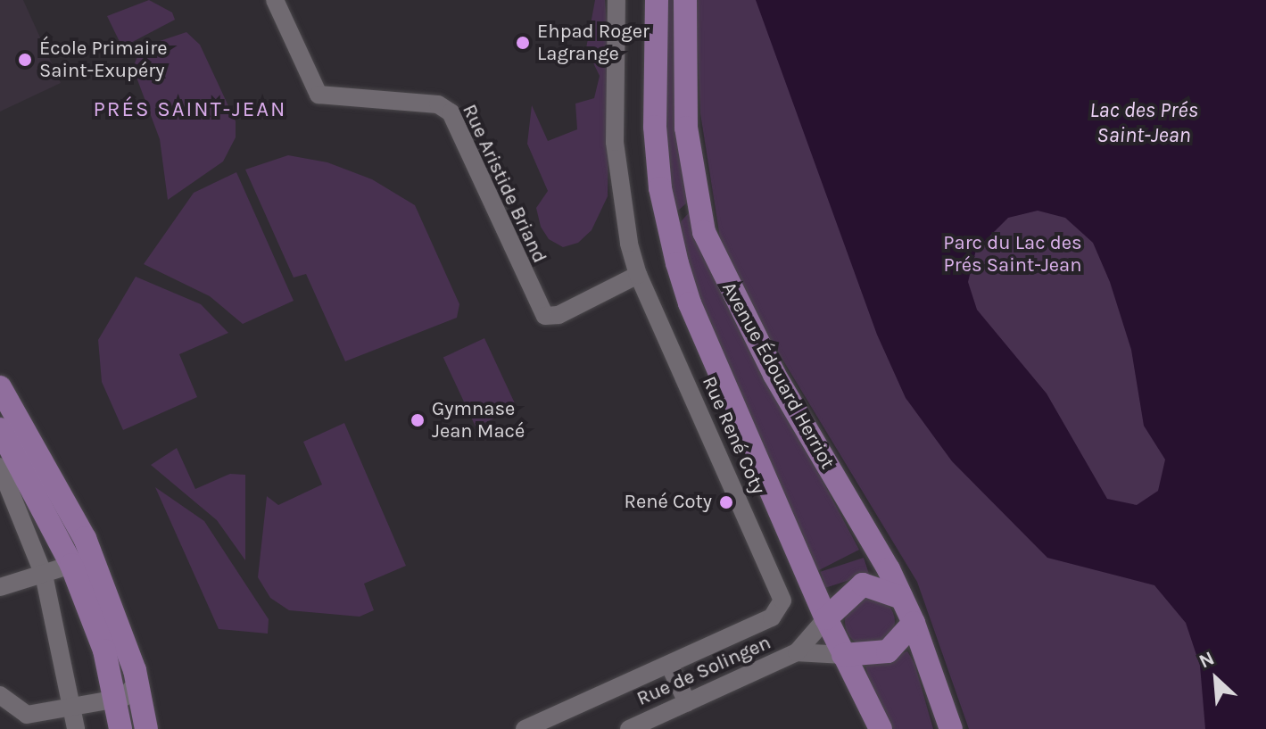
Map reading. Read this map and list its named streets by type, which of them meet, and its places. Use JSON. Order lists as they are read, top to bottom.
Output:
{
  "streets": {
    "main road": ["Avenue Édouard Herriot"],
    "street": ["Rue Aristide Briand", "Rue René Coty", "Rue de Solingen"]
  },
  "crossings": [
    ["Rue Aristide Briand", "Rue René Coty"],
    ["Avenue Édouard Herriot", "Rue de Solingen"]
  ],
  "districts": ["PRÉS SAINT-JEAN"],
  "water": ["Lac des Prés Saint-Jean"],
  "parks": ["Parc du Lac des Prés Saint-Jean"],
  "places": [
    "Ehpad Roger Lagrange",
    "École Primaire Saint-Exupéry",
    "Gymnase Jean Macé",
    "René Coty"
  ],
  "north": "top left"
}
